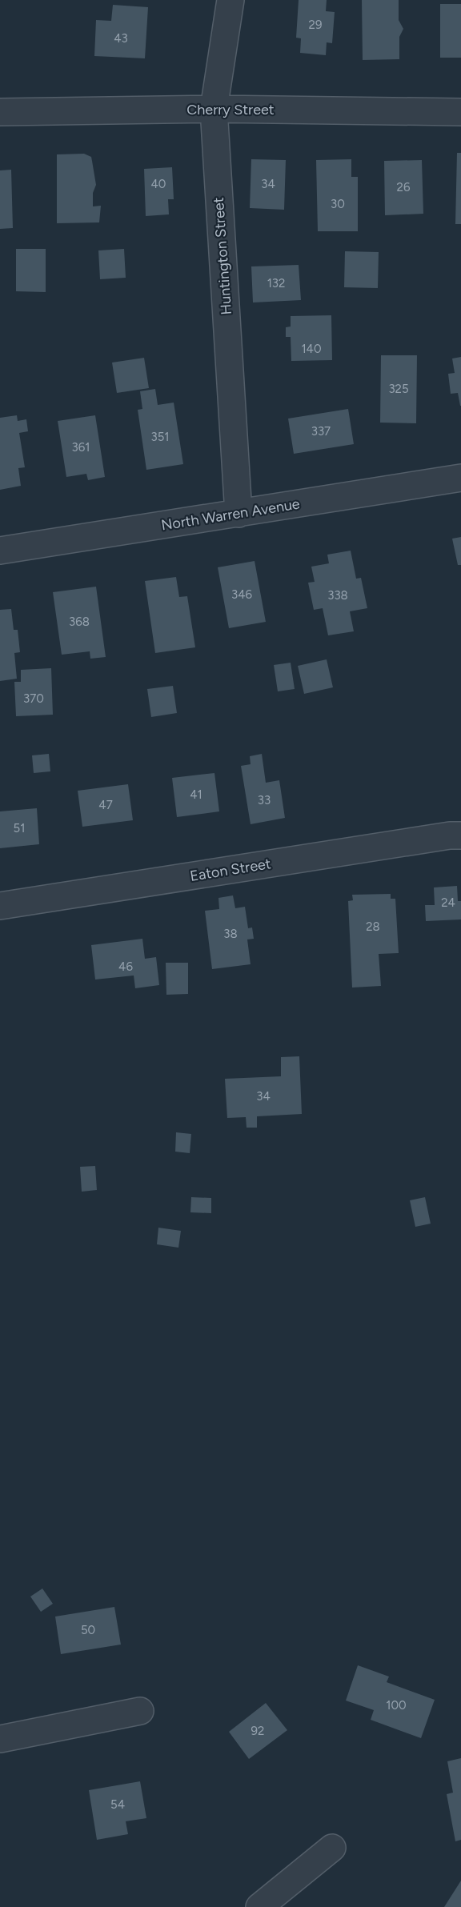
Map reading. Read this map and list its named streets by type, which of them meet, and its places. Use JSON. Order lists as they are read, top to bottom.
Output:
{
  "streets": {
    "street": [
      "Cherry Street",
      "Huntington Street",
      "North Warren Avenue",
      "Eaton Street"
    ]
  },
  "crossings": [
    ["Cherry Street", "Huntington Street"],
    ["Huntington Street", "North Warren Avenue"]
  ],
  "house_numbers": [
    "29",
    "43",
    "40",
    "34",
    "26",
    "30",
    "132",
    "140",
    "325",
    "337",
    "351",
    "361",
    "346",
    "338",
    "368",
    "370",
    "41",
    "33",
    "47",
    "51",
    "24",
    "28",
    "38",
    "46",
    "34",
    "50",
    "100",
    "92",
    "54"
  ]
}
